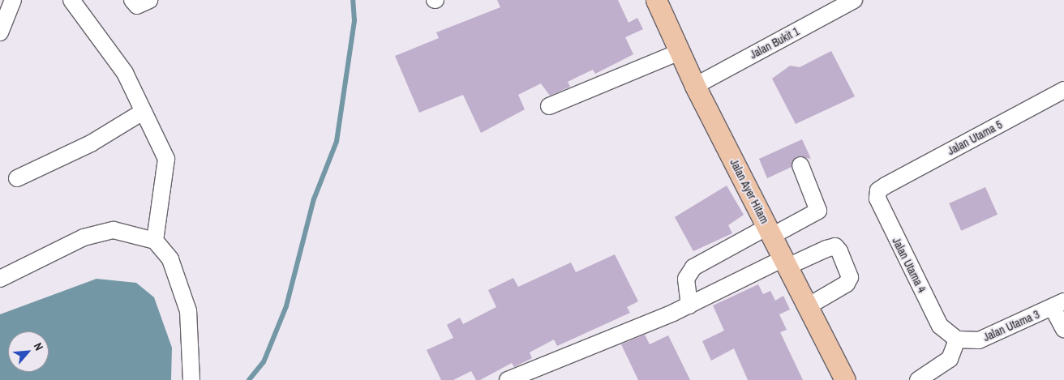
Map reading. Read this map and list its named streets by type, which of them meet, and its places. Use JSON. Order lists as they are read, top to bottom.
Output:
{
  "streets": {
    "main road": ["Jalan Ayer Hitam"],
    "street": [
      "Jalan Bukit 1",
      "Jalan Utama 5",
      "Jalan Utama 4",
      "Jalan Utama 3"
    ]
  },
  "crossings": [
    ["Jalan Bukit 1", "Jalan Ayer Hitam"],
    ["Jalan Utama 5", "Jalan Utama 4"],
    ["Jalan Utama 4", "Jalan Utama 3"]
  ],
  "north": "top right"
}
